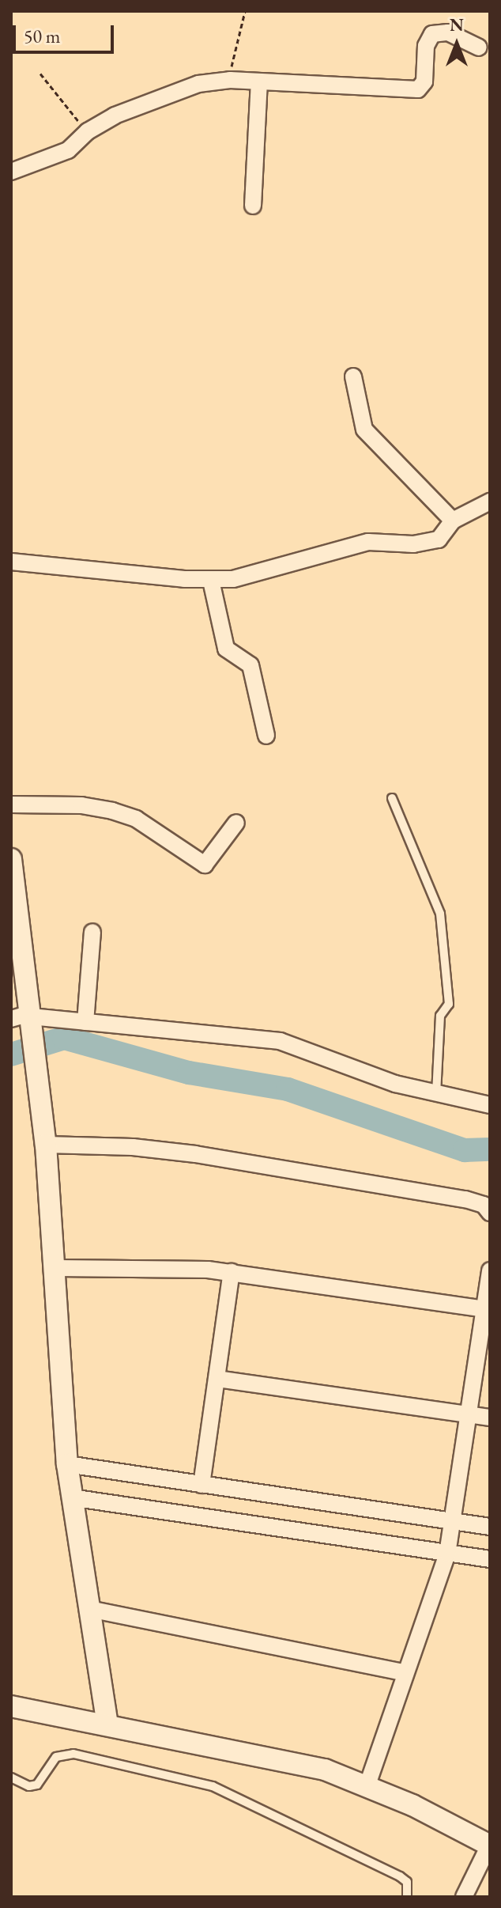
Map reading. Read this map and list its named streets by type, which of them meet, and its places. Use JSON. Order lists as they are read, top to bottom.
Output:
{
  "scale_bar": "50 m",
  "north": "top"
}
